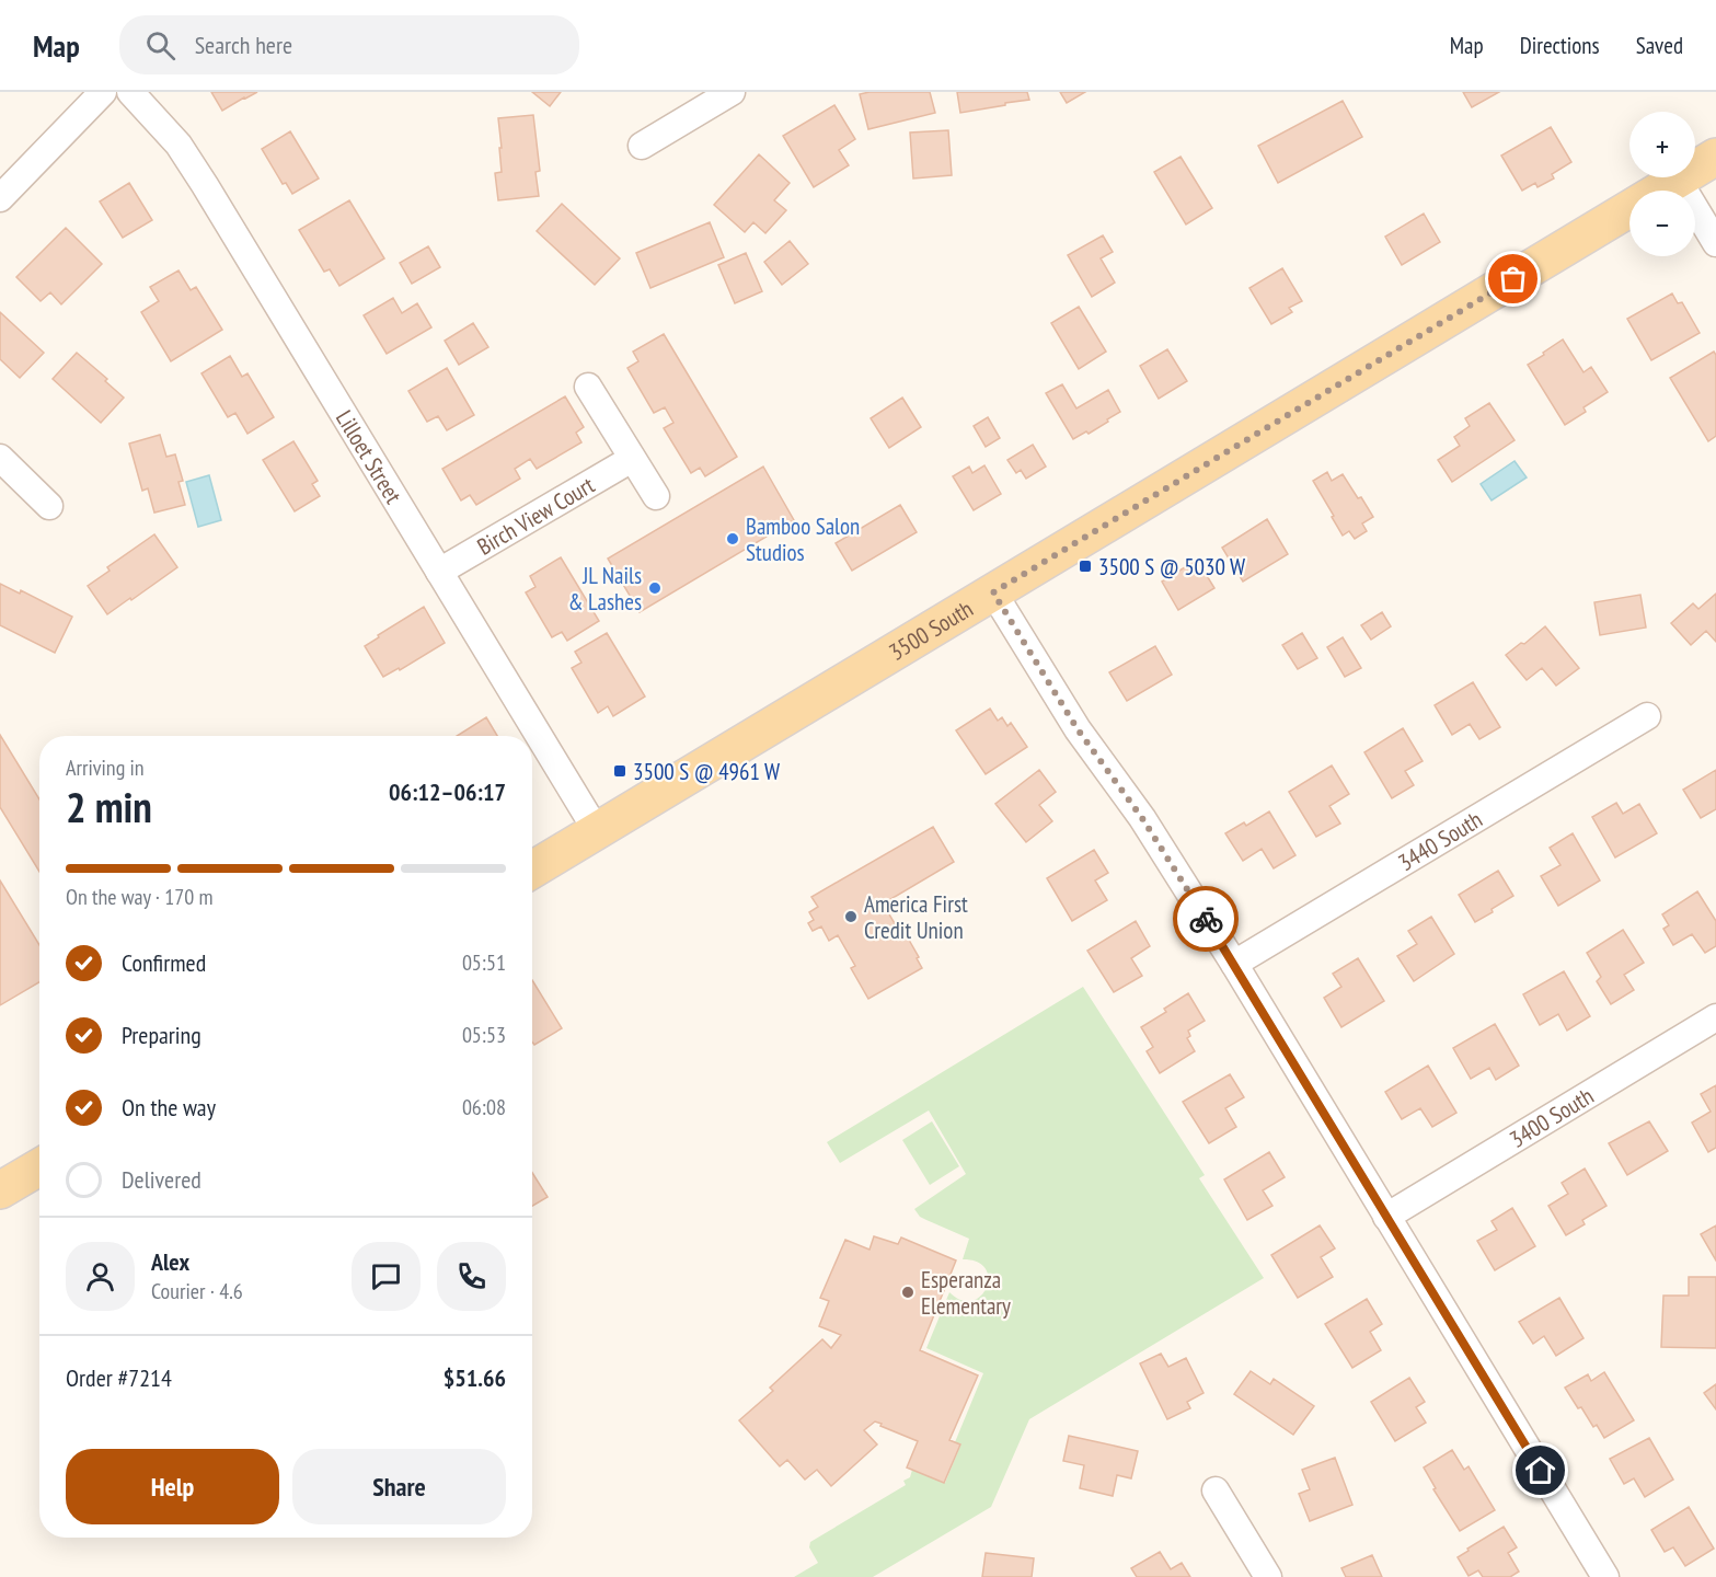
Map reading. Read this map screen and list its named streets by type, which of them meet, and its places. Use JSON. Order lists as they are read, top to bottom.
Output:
{
  "streets": {
    "main road": ["3500 South"],
    "street": [
      "Lilloet Street",
      "Birch View Court",
      "3440 South",
      "3400 South"
    ]
  },
  "crossings": [
    ["Lilloet Street", "Birch View Court"],
    ["Lilloet Street", "3500 South"]
  ],
  "places": {
    "other": [
      "Bamboo Salon Studios",
      "JL Nails & Lashes",
      "America First Credit Union",
      "Esperanza Elementary"
    ],
    "transit": ["3500 S @ 5030 W", "3500 S @ 4961 W"]
  },
  "page": {
    "header": "Map",
    "search": "Search here",
    "nav": ["Map", "Directions", "Saved"],
    "map_buttons": ["+", "−"],
    "heading": ["2 min", "Arriving in", "06:12–06:17"],
    "panel": [
      "Alex",
      "Courier · 4.6",
      "Order #7214",
      "$51.66"
    ],
    "bar": "On the way · 170 m",
    "list": [
      ["Confirmed", "05:51"],
      ["Preparing", "05:53"],
      ["On the way", "06:08"],
      "Delivered"
    ],
    "buttons": ["Help", "Share"]
  }
}
